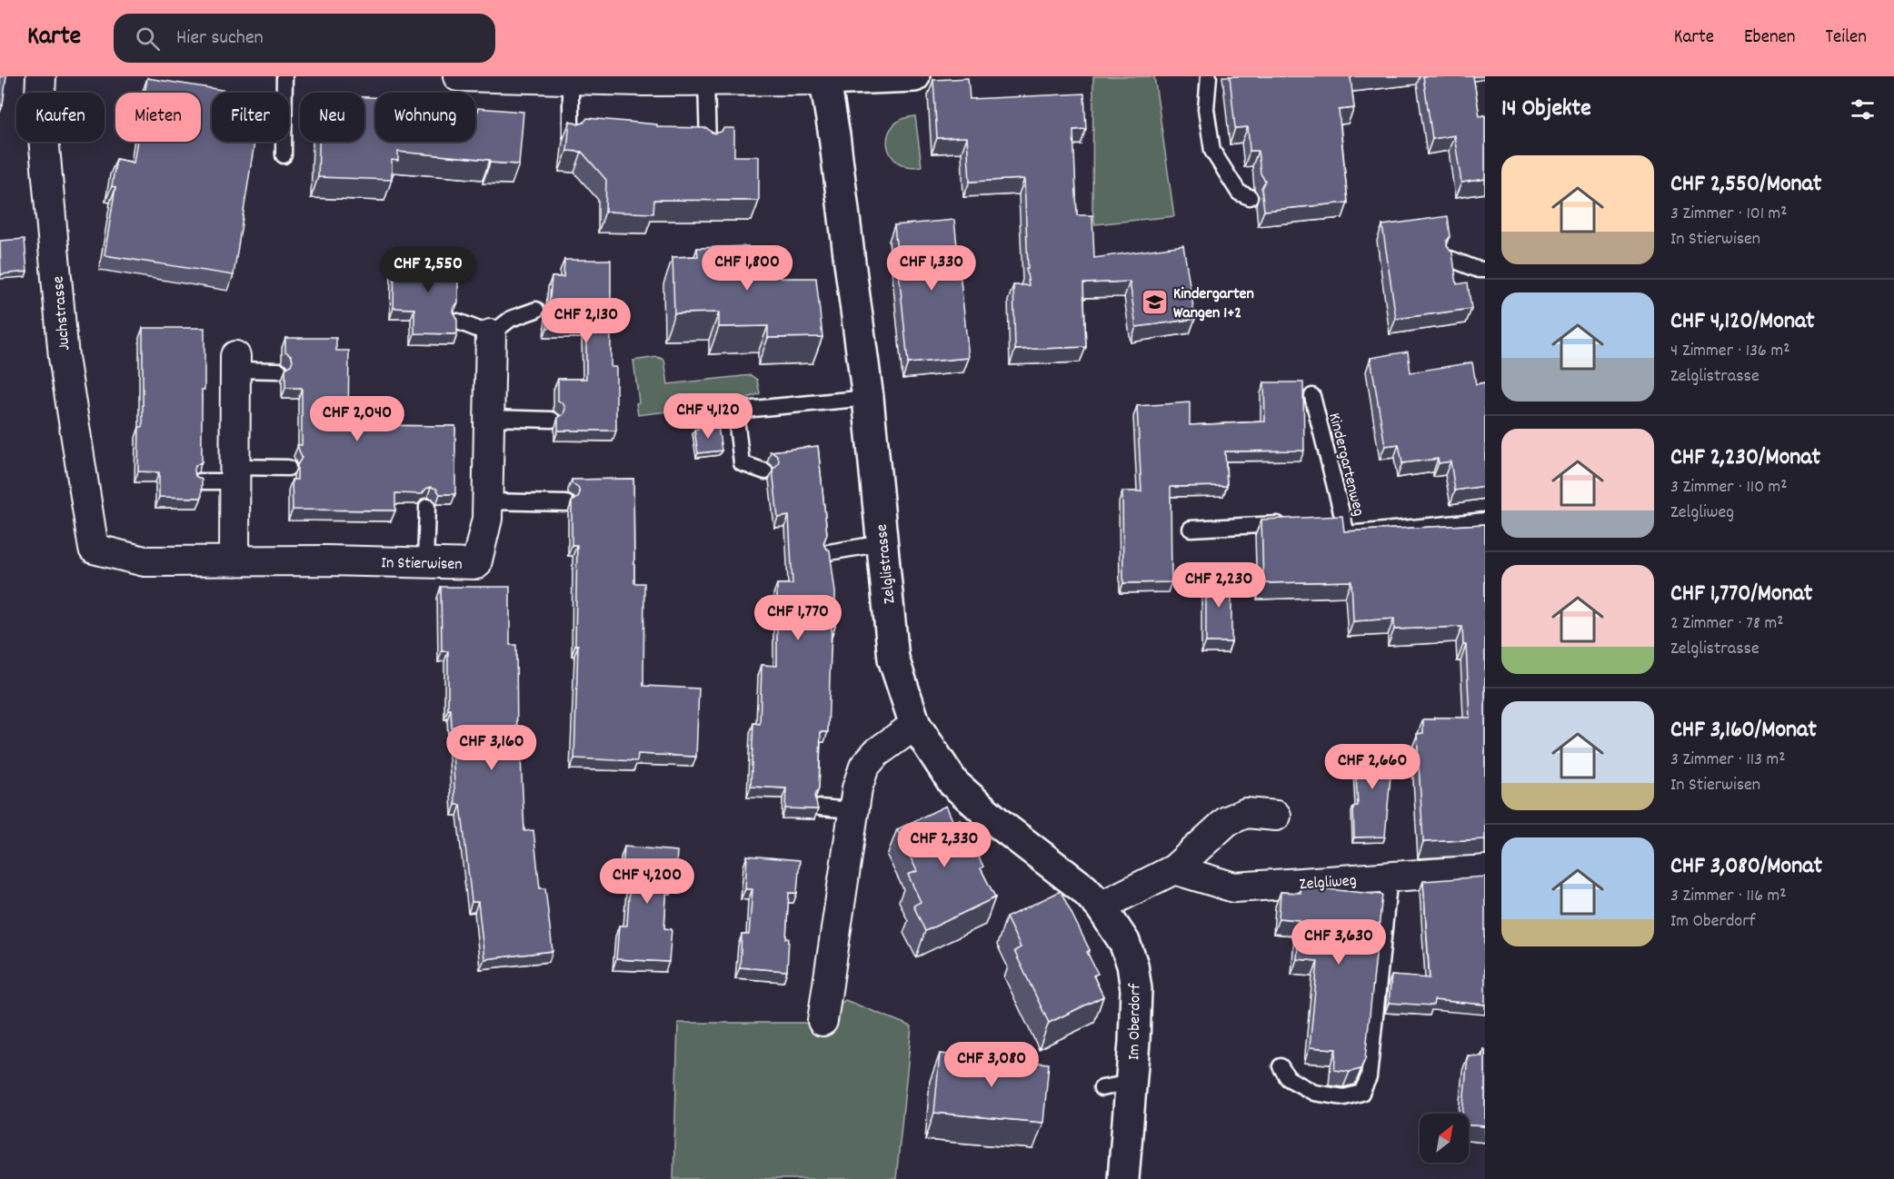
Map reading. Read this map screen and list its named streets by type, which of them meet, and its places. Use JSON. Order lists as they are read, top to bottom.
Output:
{
  "streets": {
    "street": [
      "Juchstrasse",
      "In Stierwisen",
      "Zelglistrasse",
      "Zelgliweg",
      "Im Oberdorf"
    ],
    "lane": ["Kindergartenweg"]
  },
  "crossings": [
    ["Juchstrasse", "In Stierwisen"],
    ["Zelglistrasse", "Im Oberdorf"]
  ],
  "places": {
    "school or university": ["Kindergarten Wangen 1+2"]
  },
  "north": "top right",
  "page": {
    "header": "Karte",
    "search": "Hier suchen",
    "nav": ["Karte", "Ebenen", "Teilen"],
    "heading": "14 Objekte",
    "chip": [
      "Kaufen",
      "Mieten",
      "Filter",
      "Neu",
      "Wohnung"
    ],
    "list": [
      {
        "name": "CHF 2,550/Monat",
        "note": "3 Zimmer · 101 m² · In Stierwisen"
      },
      {
        "name": "CHF 4,120/Monat",
        "note": "4 Zimmer · 136 m² · Zelglistrasse"
      },
      {
        "name": "CHF 2,230/Monat",
        "note": "3 Zimmer · 110 m² · Zelgliweg"
      },
      {
        "name": "CHF 1,770/Monat",
        "note": "2 Zimmer · 78 m² · Zelglistrasse"
      },
      {
        "name": "CHF 3,160/Monat",
        "note": "3 Zimmer · 113 m² · In Stierwisen"
      },
      {
        "name": "CHF 3,080/Monat",
        "note": "3 Zimmer · 116 m² · Im Oberdorf"
      }
    ],
    "price": [
      "CHF 1,800",
      "CHF 1,330",
      "CHF 2,550",
      "CHF 2,130",
      "CHF 4,120",
      "CHF 2,040",
      "CHF 2,230",
      "CHF 1,770",
      "CHF 3,160",
      "CHF 2,660",
      "CHF 2,330",
      "CHF 4,200",
      "CHF 3,630",
      "CHF 3,080"
    ]
  }
}
